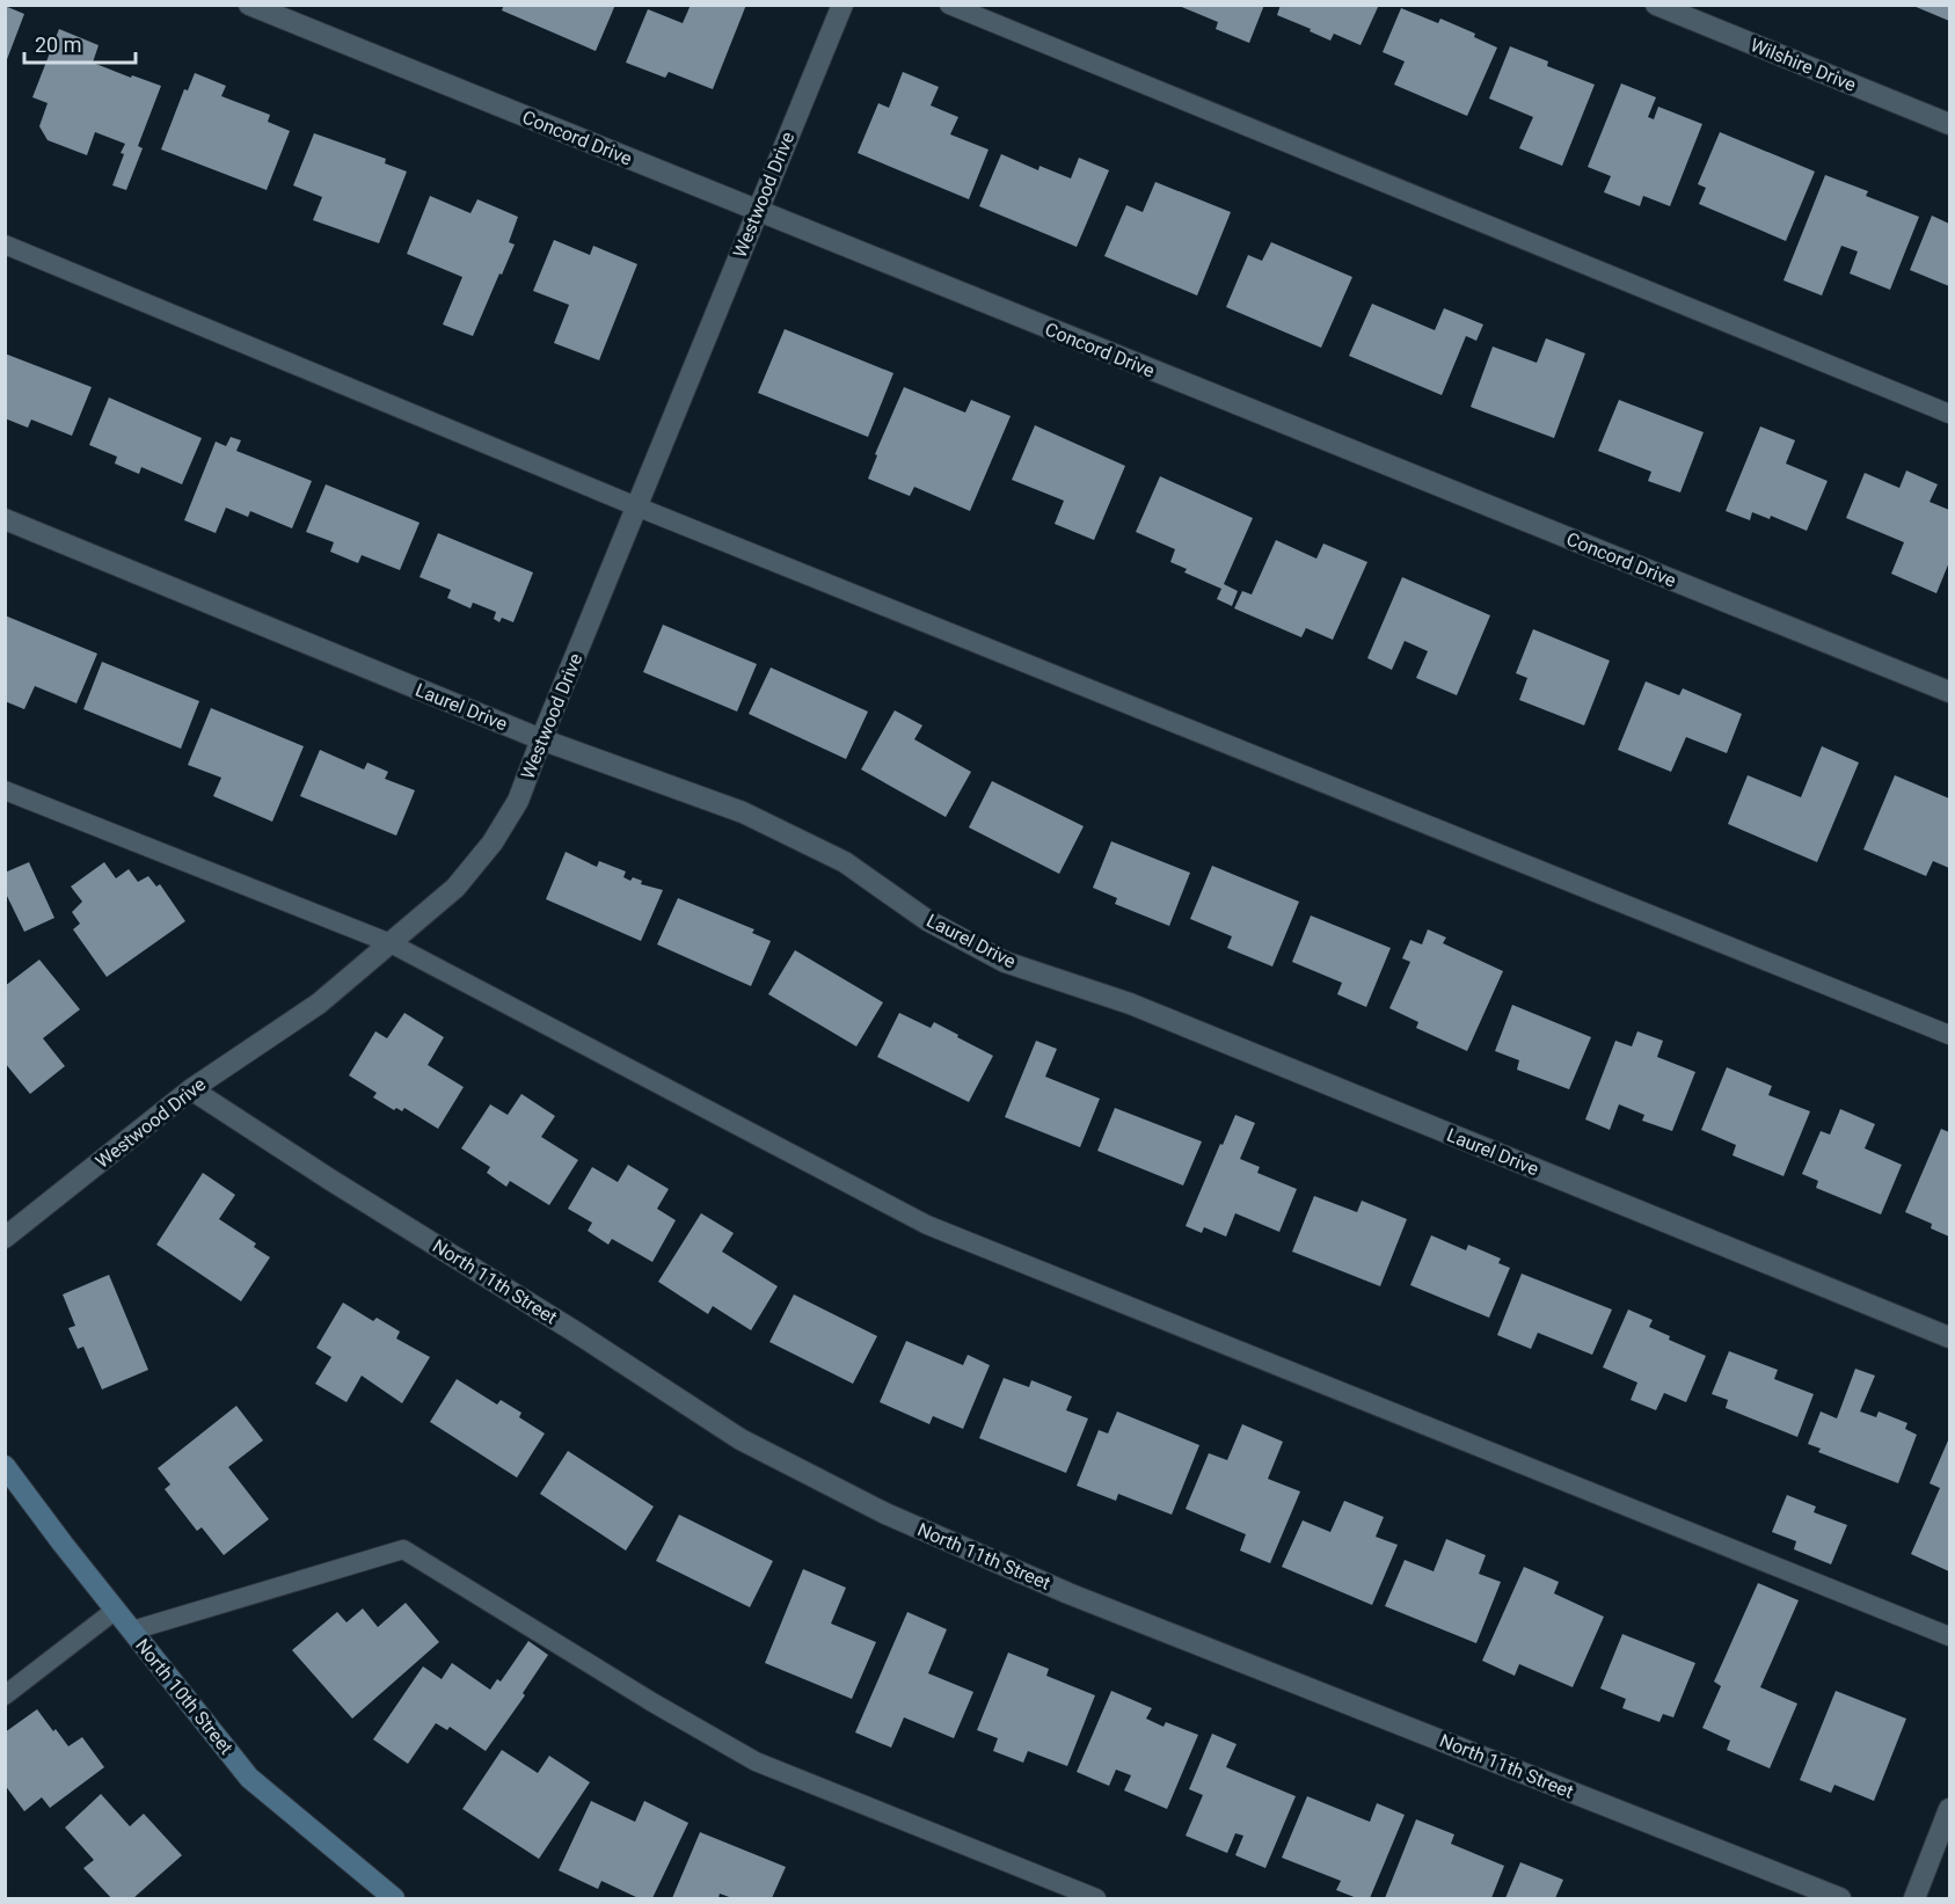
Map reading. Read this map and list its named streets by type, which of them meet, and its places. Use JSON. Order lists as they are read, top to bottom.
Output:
{
  "streets": {
    "main road": ["North 10th Street"],
    "street": [
      "Wilshire Drive",
      "Concord Drive",
      "Westwood Drive",
      "Laurel Drive",
      "North 11th Street"
    ]
  },
  "crossings": [
    ["Concord Drive", "Westwood Drive"],
    ["Westwood Drive", "Laurel Drive"],
    ["Westwood Drive", "North 11th Street"]
  ],
  "scale_bar": "20 m"
}
